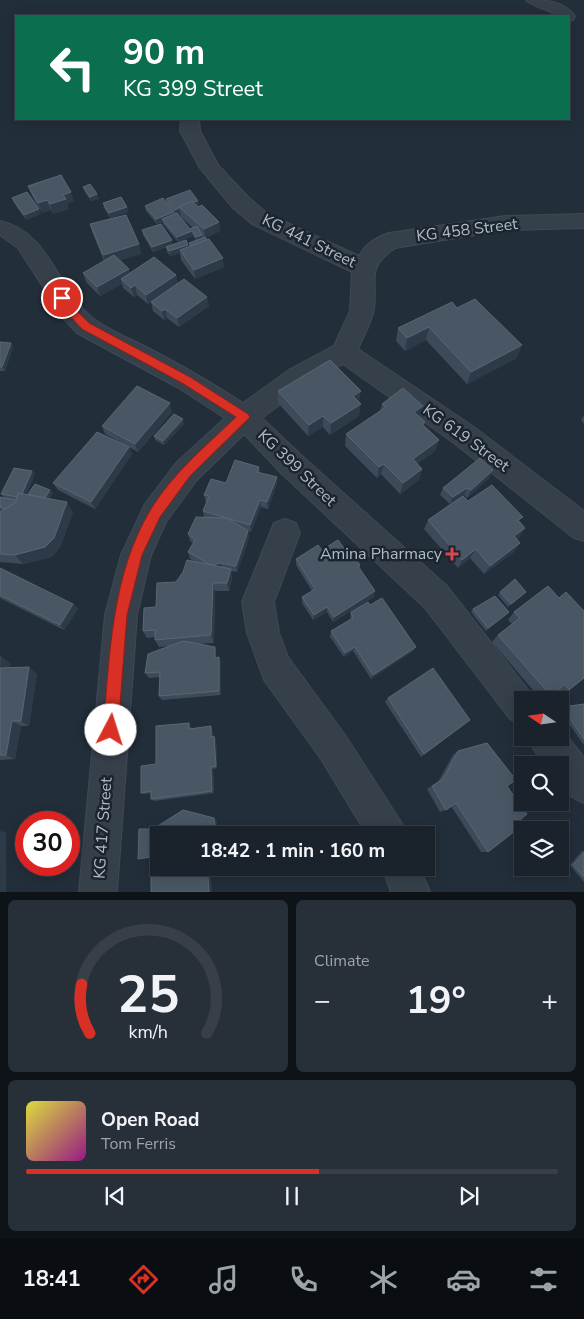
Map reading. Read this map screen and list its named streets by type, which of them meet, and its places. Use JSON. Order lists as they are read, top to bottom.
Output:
{
  "streets": {
    "street": [
      "KG 458 Street",
      "KG 441 Street",
      "KG 619 Street",
      "KG 399 Street",
      "KG 417 Street"
    ]
  },
  "crossings": [
    ["KG 458 Street", "KG 441 Street"],
    ["KG 441 Street", "KG 619 Street"],
    ["KG 399 Street", "KG 417 Street"]
  ],
  "places": {
    "health": ["Amina Pharmacy"]
  },
  "north": "left",
  "page": {
    "turn": ["90 m", "KG 399 Street"],
    "limit": "30",
    "trip": "18:42 · 1 min · 160 m",
    "tile": "Climate",
    "heat": ["−", "19°", "+"],
    "song": ["Open Road", "Tom Ferris"],
    "tabs": "18:41",
    "gauge": ["25", "km/h"]
  }
}
